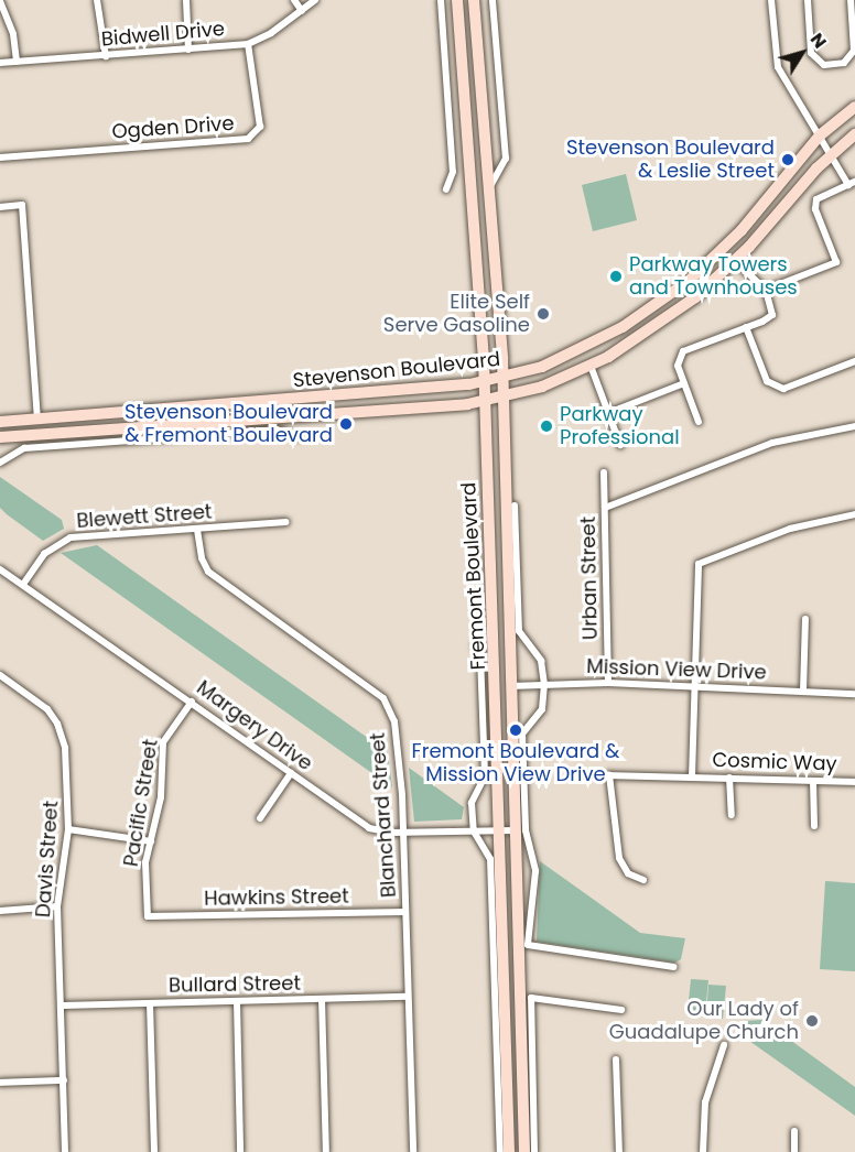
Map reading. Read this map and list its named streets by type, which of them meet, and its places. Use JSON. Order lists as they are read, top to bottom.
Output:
{
  "streets": {
    "main road": ["Stevenson Boulevard", "Fremont Boulevard"],
    "street": [
      "Bidwell Drive",
      "Ogden Drive",
      "Blewett Street",
      "Urban Street",
      "Mission View Drive",
      "Margery Drive",
      "Cosmic Way",
      "Pacific Street",
      "Blanchard Street",
      "Davis Street",
      "Hawkins Street",
      "Bullard Street"
    ]
  },
  "crossings": [
    ["Bidwell Drive", "Ogden Drive"],
    ["Stevenson Boulevard", "Fremont Boulevard"],
    ["Blewett Street", "Margery Drive"],
    ["Blewett Street", "Blanchard Street"],
    ["Fremont Boulevard", "Mission View Drive"],
    ["Fremont Boulevard", "Margery Drive"],
    ["Urban Street", "Mission View Drive"],
    ["Margery Drive", "Pacific Street"],
    ["Margery Drive", "Blanchard Street"],
    ["Pacific Street", "Hawkins Street"],
    ["Blanchard Street", "Hawkins Street"],
    ["Blanchard Street", "Bullard Street"],
    ["Davis Street", "Bullard Street"]
  ],
  "places": [
    "Stevenson Boulevard & Leslie Street",
    "Parkway Towers and Townhouses",
    "Elite Self Serve Gasoline",
    "Stevenson Boulevard & Fremont Boulevard",
    "Parkway Professional",
    "Fremont Boulevard & Mission View Drive",
    "Our Lady of Guadalupe Church"
  ],
  "north": "top right"
}
